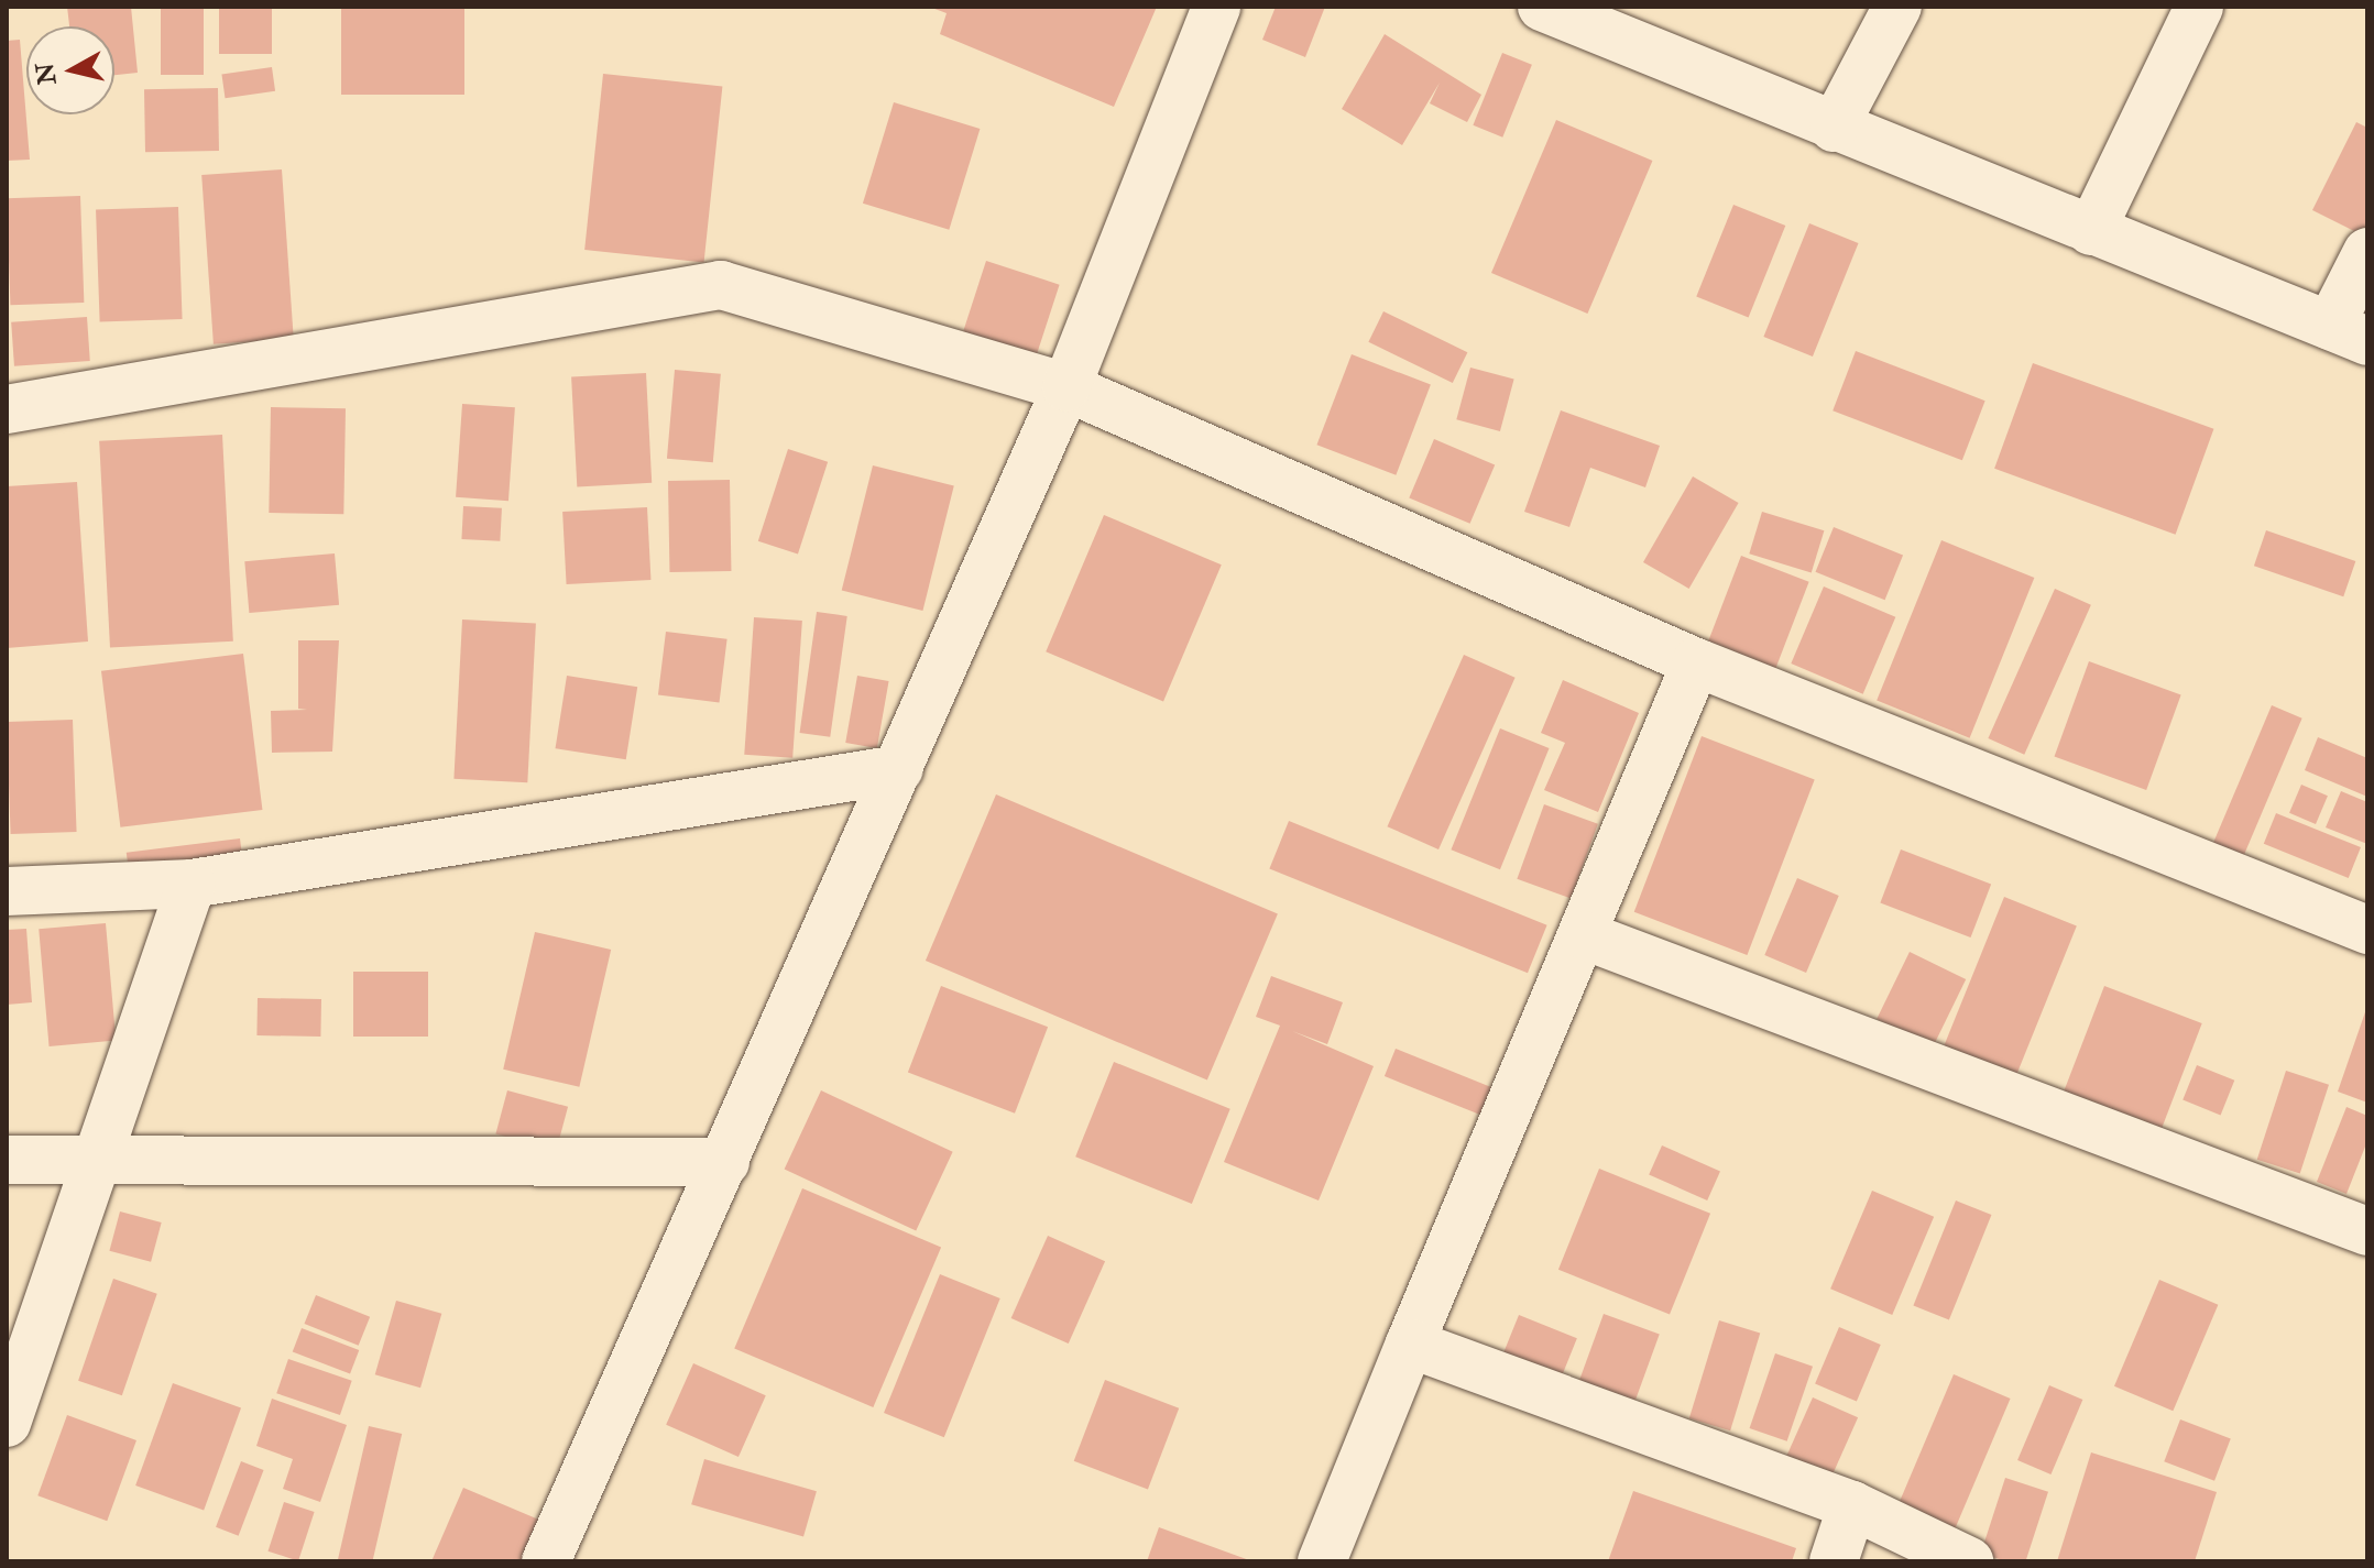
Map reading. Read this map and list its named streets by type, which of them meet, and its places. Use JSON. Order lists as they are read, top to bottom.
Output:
{
  "north": "left"
}
